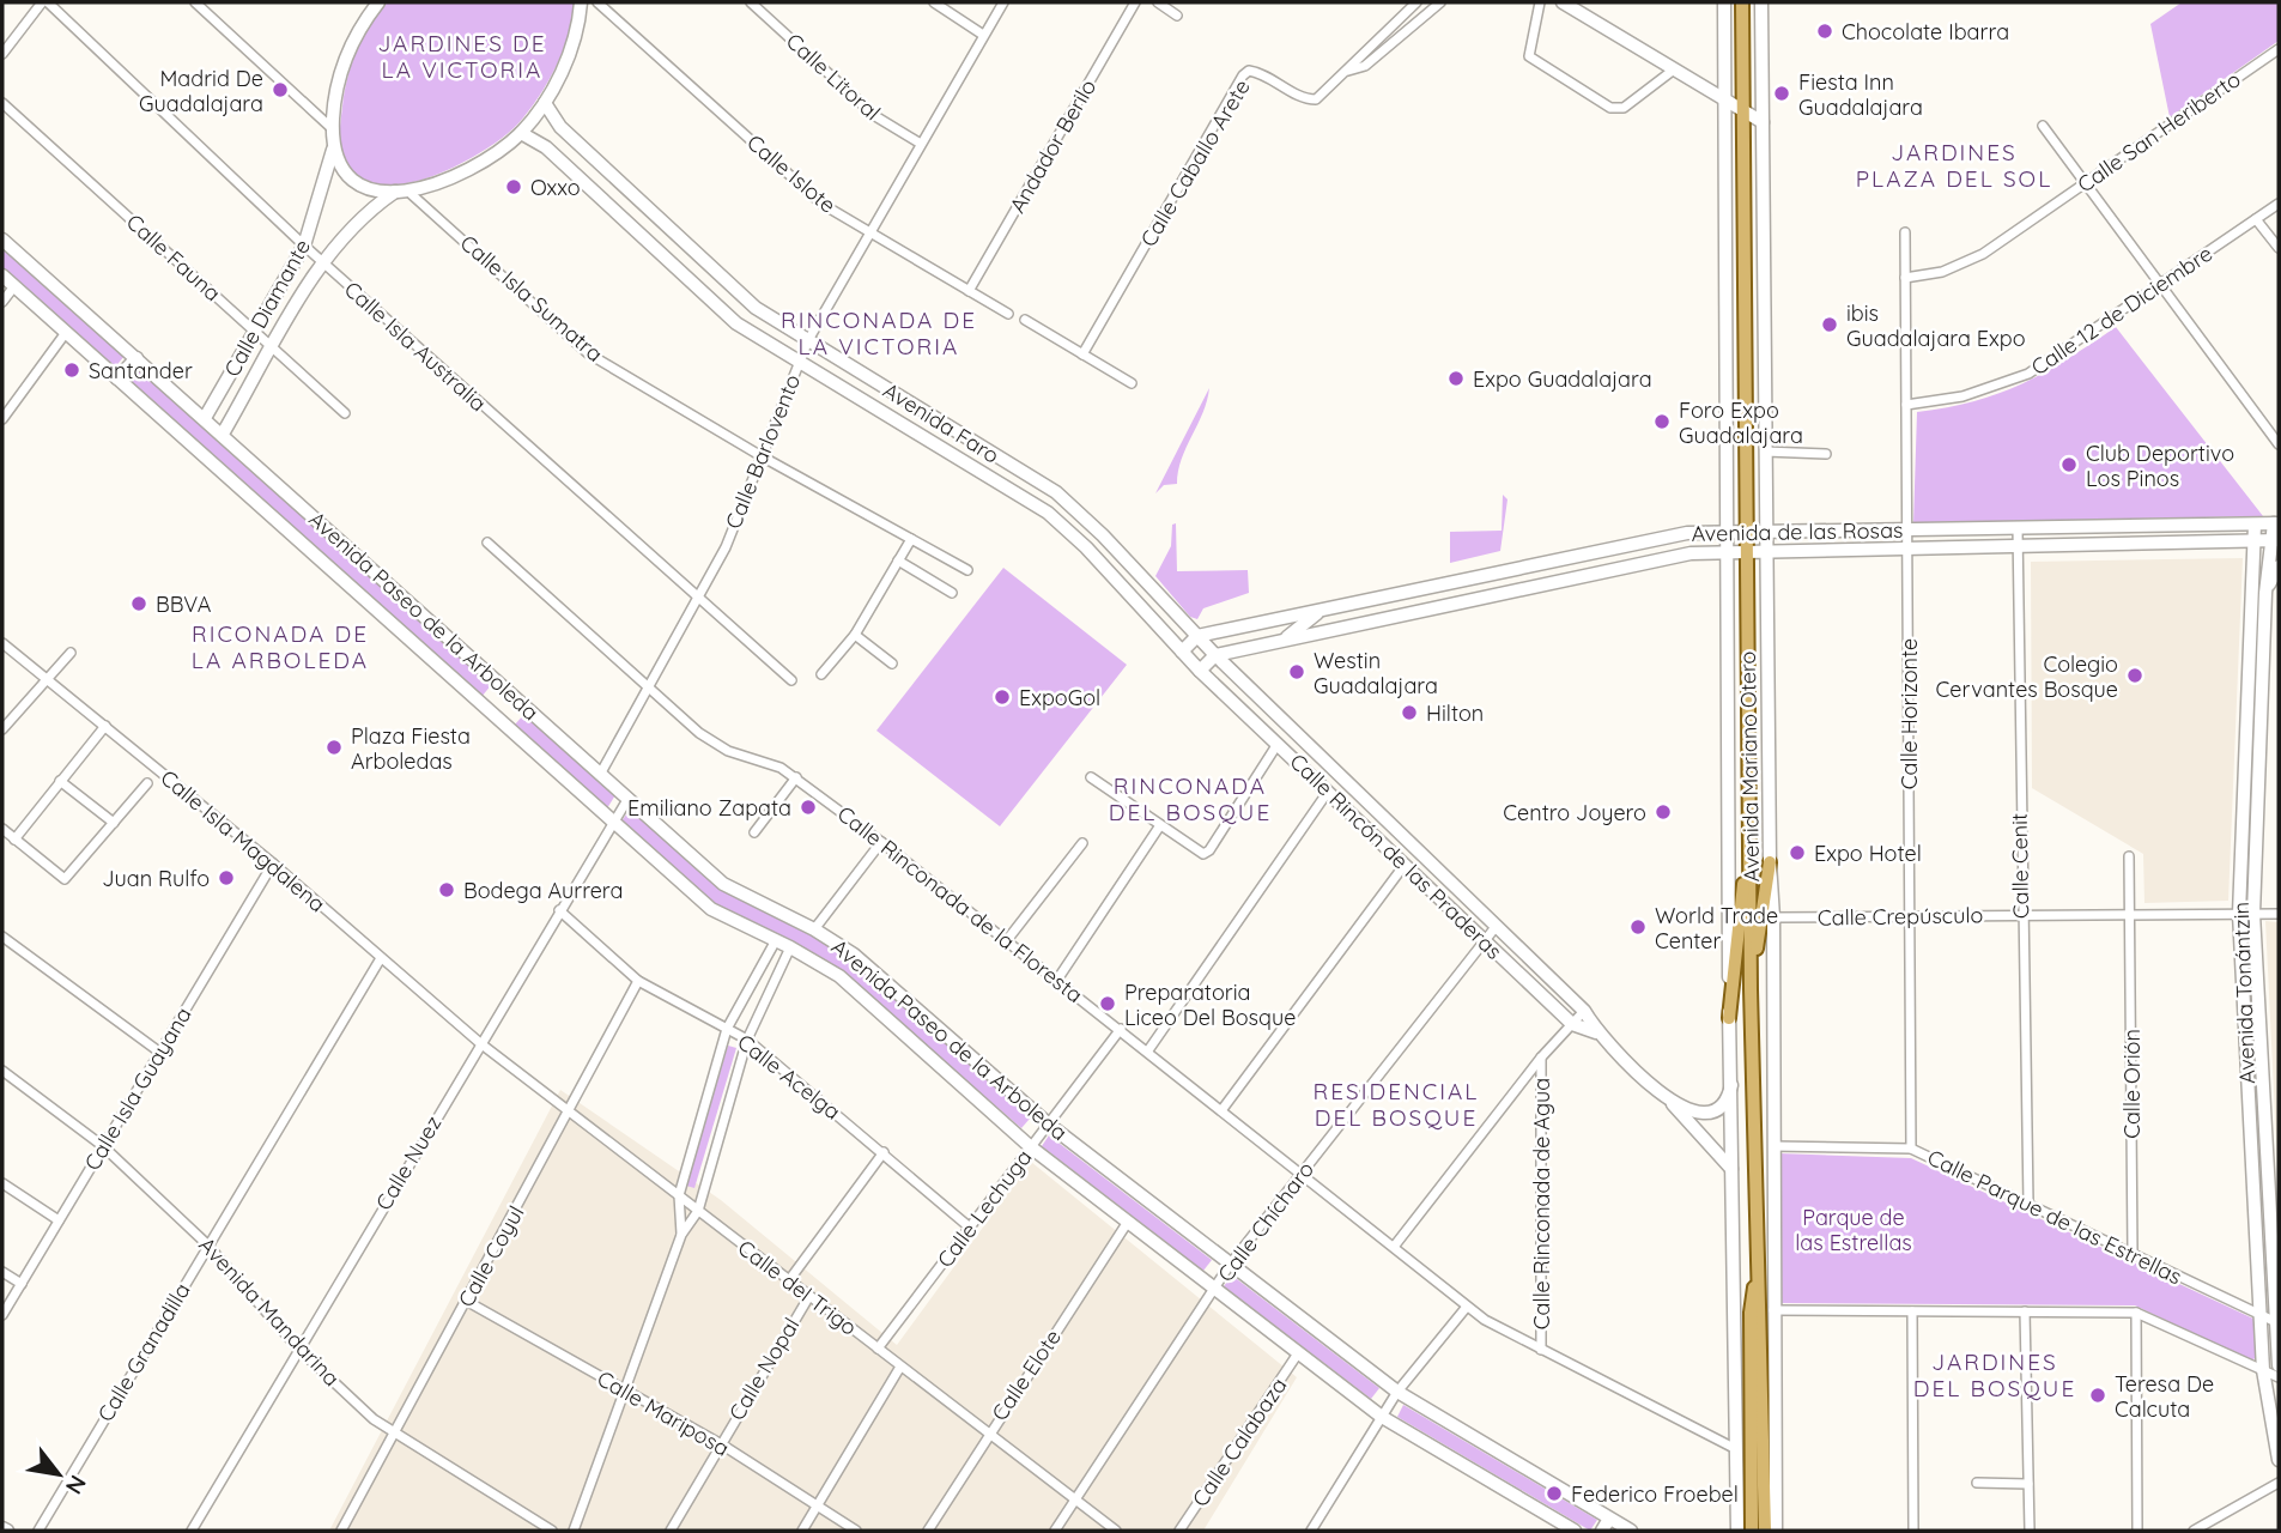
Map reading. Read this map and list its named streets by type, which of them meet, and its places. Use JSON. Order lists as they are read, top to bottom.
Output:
{
  "streets": {
    "main road": ["Avenida Mariano Otero"],
    "street": [
      "Calle Litoral",
      "Calle San Heriberto",
      "Andador Berilo",
      "Calle Caballo Arete",
      "Calle Islote",
      "Calle Fauna",
      "Calle Isla Sumatra",
      "Calle Diamante",
      "Calle 12 de Diciembre",
      "Calle Isla Australia",
      "Avenida Faro",
      "Calle Barlovento",
      "Avenida de las Rosas",
      "Avenida Paseo de la Arboleda",
      "Calle Horizonte",
      "Calle Isla Magdalena",
      "Calle Rincón de las Praderas",
      "Calle Cenit",
      "Calle Rinconada de la Floresta",
      "Calle Crepúsculo",
      "Avenida Tonántzin",
      "Calle Acelga",
      "Calle Orión",
      "Calle Isla Guayana",
      "Calle Nuez",
      "Calle Rinconada de Agua",
      "Calle Lechuga",
      "Calle Parque de las Estrellas",
      "Calle Chícharo",
      "Calle Coyul",
      "Calle del Trigo",
      "Avenida Mandarina",
      "Calle Granadilla",
      "Calle Nopal",
      "Calle Elote",
      "Calle Mariposa",
      "Calle Calabaza"
    ]
  },
  "crossings": [
    ["Calle Litoral", "Calle Barlovento"],
    ["Calle San Heriberto", "Calle Horizonte"],
    ["Andador Berilo", "Calle Islote"],
    ["Calle Islote", "Calle Barlovento"],
    ["Calle Fauna", "Calle Diamante"],
    ["Calle Isla Sumatra", "Calle Diamante"],
    ["Calle Isla Sumatra", "Calle Barlovento"],
    ["Calle Diamante", "Calle Isla Australia"],
    ["Calle Diamante", "Avenida Paseo de la Arboleda"],
    ["Calle 12 de Diciembre", "Calle Horizonte"],
    ["Calle Isla Australia", "Calle Barlovento"],
    ["Avenida Faro", "Calle Barlovento"],
    ["Avenida Faro", "Avenida de las Rosas"],
    ["Avenida Faro", "Calle Rincón de las Praderas"],
    ["Calle Barlovento", "Avenida Paseo de la Arboleda"],
    ["Calle Barlovento", "Calle Rinconada de la Floresta"],
    ["Avenida de las Rosas", "Calle Horizonte"],
    ["Avenida de las Rosas", "Avenida Mariano Otero"],
    ["Avenida de las Rosas", "Calle Rincón de las Praderas"],
    ["Avenida de las Rosas", "Calle Cenit"],
    ["Avenida de las Rosas", "Avenida Tonántzin"],
    ["Avenida Paseo de la Arboleda", "Calle Nuez"],
    ["Avenida Paseo de la Arboleda", "Calle Lechuga"],
    ["Avenida Paseo de la Arboleda", "Calle Chícharo"],
    ["Avenida Paseo de la Arboleda", "Calle Elote"],
    ["Avenida Paseo de la Arboleda", "Calle Calabaza"],
    ["Calle Horizonte", "Calle Crepúsculo"],
    ["Calle Horizonte", "Calle Parque de las Estrellas"],
    ["Avenida Mariano Otero", "Calle Rincón de las Praderas"],
    ["Avenida Mariano Otero", "Calle Rinconada de la Floresta"],
    ["Avenida Mariano Otero", "Calle Crepúsculo"],
    ["Avenida Mariano Otero", "Calle Parque de las Estrellas"],
    ["Calle Isla Magdalena", "Calle Isla Guayana"],
    ["Calle Isla Magdalena", "Calle Nuez"],
    ["Calle Isla Magdalena", "Calle del Trigo"],
    ["Calle Isla Magdalena", "Calle Granadilla"],
    ["Calle Rincón de las Praderas", "Calle Chícharo"],
    ["Calle Cenit", "Calle Crepúsculo"],
    ["Calle Cenit", "Calle Parque de las Estrellas"],
    ["Calle Rinconada de la Floresta", "Calle Rinconada de Agua"],
    ["Calle Rinconada de la Floresta", "Calle Lechuga"],
    ["Calle Rinconada de la Floresta", "Calle Chícharo"],
    ["Calle Crepúsculo", "Avenida Tonántzin"],
    ["Calle Crepúsculo", "Calle Orión"],
    ["Avenida Tonántzin", "Calle Parque de las Estrellas"],
    ["Calle Acelga", "Calle Nuez"],
    ["Calle Acelga", "Calle Lechuga"],
    ["Calle Acelga", "Calle Coyul"],
    ["Calle Orión", "Calle Parque de las Estrellas"],
    ["Calle Isla Guayana", "Avenida Mandarina"],
    ["Calle Nuez", "Calle del Trigo"],
    ["Calle Nuez", "Avenida Mandarina"],
    ["Calle Lechuga", "Calle del Trigo"],
    ["Calle Chícharo", "Calle del Trigo"],
    ["Calle Coyul", "Calle del Trigo"],
    ["Calle Coyul", "Avenida Mandarina"],
    ["Calle Coyul", "Calle Mariposa"],
    ["Calle del Trigo", "Calle Nopal"],
    ["Calle del Trigo", "Calle Elote"],
    ["Avenida Mandarina", "Calle Granadilla"],
    ["Calle Nopal", "Calle Mariposa"]
  ],
  "districts": [
    "JARDINES DE LA VICTORIA",
    "JARDINES PLAZA DEL SOL",
    "RINCONADA DE LA VICTORIA",
    "RICONADA DE LA ARBOLEDA",
    "RINCONADA DEL BOSQUE",
    "RESIDENCIAL DEL BOSQUE",
    "JARDINES DEL BOSQUE"
  ],
  "parks": ["Parque de las Estrellas"],
  "places": [
    "Chocolate Ibarra",
    "Madrid De Guadalajara",
    "Fiesta Inn Guadalajara",
    "Oxxo",
    "ibis Guadalajara Expo",
    "Santander",
    "Expo Guadalajara",
    "Foro Expo Guadalajara",
    "Club Deportivo Los Pinos",
    "BBVA",
    "Westin Guadalajara",
    "Colegio Cervantes Bosque",
    "ExpoGol",
    "Hilton",
    "Plaza Fiesta Arboledas",
    "Emiliano Zapata",
    "Centro Joyero",
    "Expo Hotel",
    "Juan Rulfo",
    "Bodega Aurrera",
    "World Trade Center",
    "Preparatoria Liceo Del Bosque",
    "Teresa De Calcuta",
    "Federico Froebel"
  ],
  "north": "bottom right"
}
